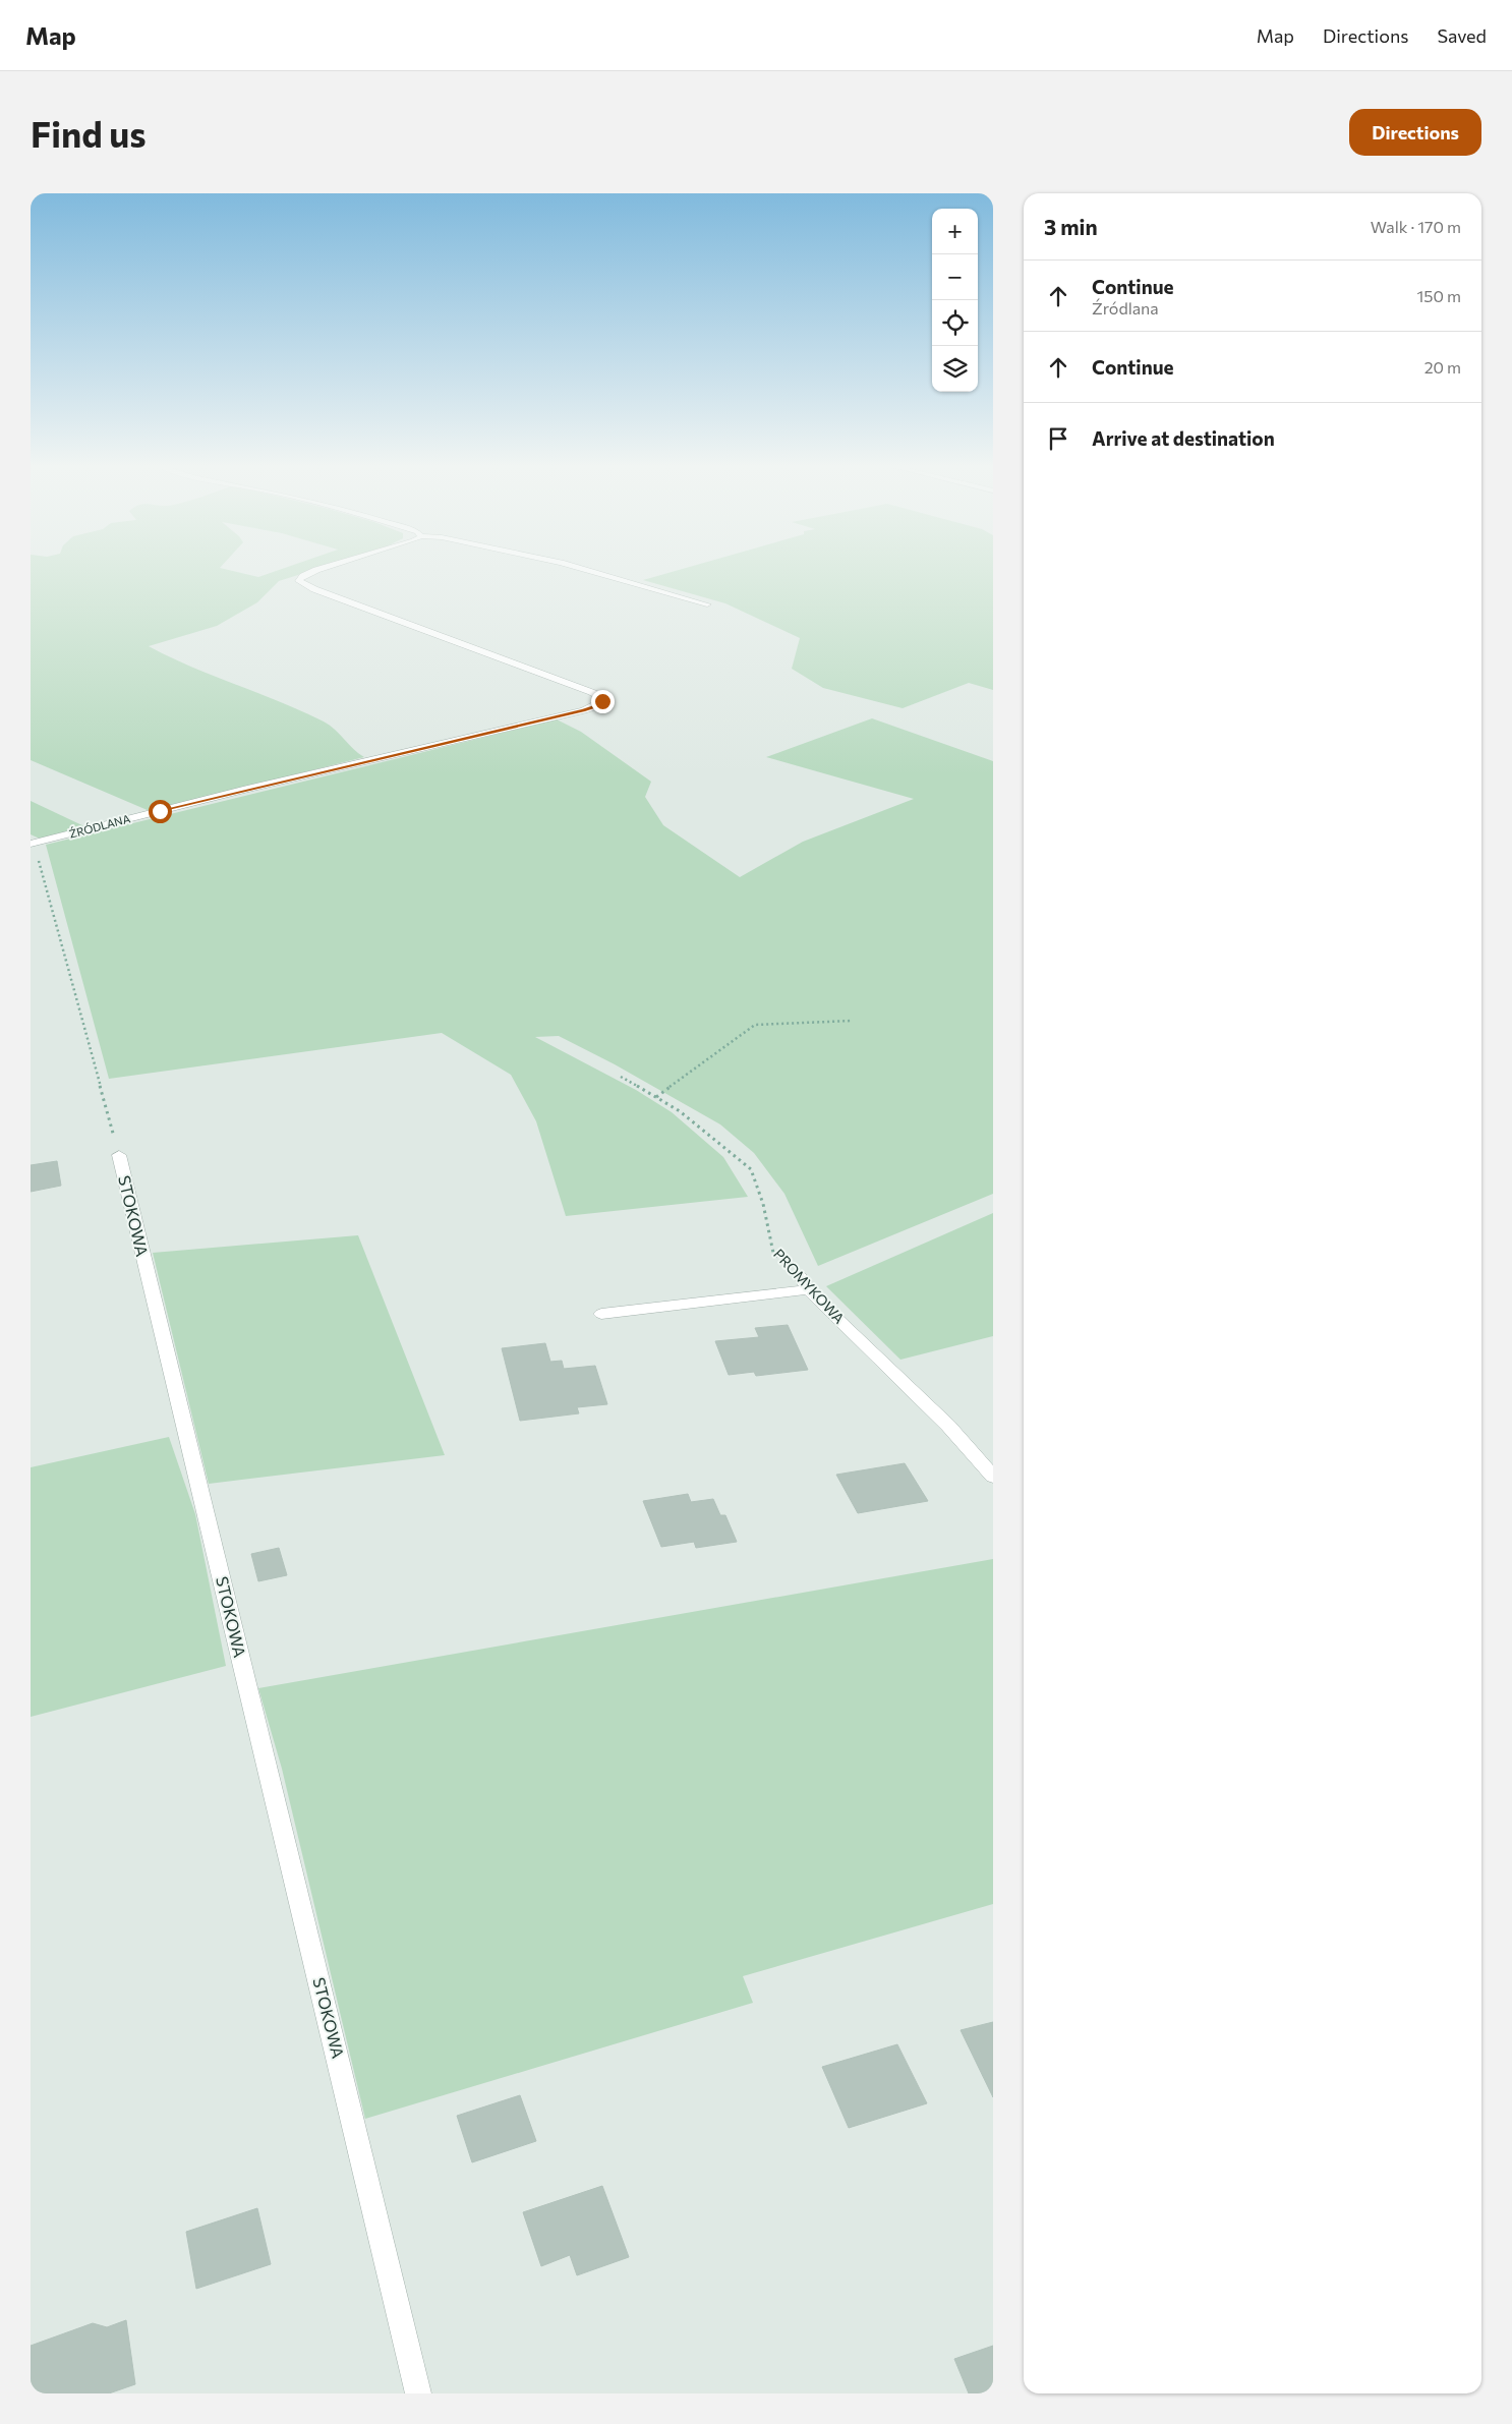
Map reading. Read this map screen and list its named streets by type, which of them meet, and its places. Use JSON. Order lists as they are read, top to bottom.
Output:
{
  "streets": {
    "street": ["ŹRÓDLANA", "STOKOWA", "PROMYKOWA"]
  },
  "page": {
    "header": "Map",
    "nav": ["Map", "Directions", "Saved"],
    "buttons": "Directions",
    "title": "Find us",
    "heading": ["3 min", "Walk · 170 m"],
    "map_buttons": ["+", "−"],
    "list": [
      ["Continue", "Źródlana", "150 m"],
      ["Continue", "20 m"],
      "Arrive at destination"
    ]
  }
}
